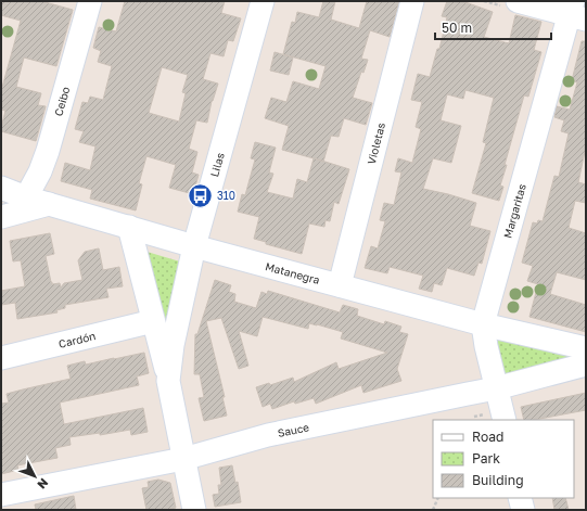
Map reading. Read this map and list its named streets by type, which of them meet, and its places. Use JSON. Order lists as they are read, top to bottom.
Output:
{
  "streets": {
    "street": [
      "Ceibo",
      "Violetas",
      "Lilas",
      "Margaritas",
      "Matanegra",
      "Cardón",
      "Sauce"
    ]
  },
  "crossings": [
    ["Ceibo", "Matanegra"],
    ["Violetas", "Matanegra"],
    ["Lilas", "Matanegra"],
    ["Lilas", "Cardón"],
    ["Lilas", "Sauce"],
    ["Margaritas", "Matanegra"],
    ["Margaritas", "Sauce"]
  ],
  "places": {
    "bus stop": ["310"]
  },
  "legend": ["Road", "Park", "Building"],
  "scale_bar": "50 m",
  "north": "bottom right"
}
